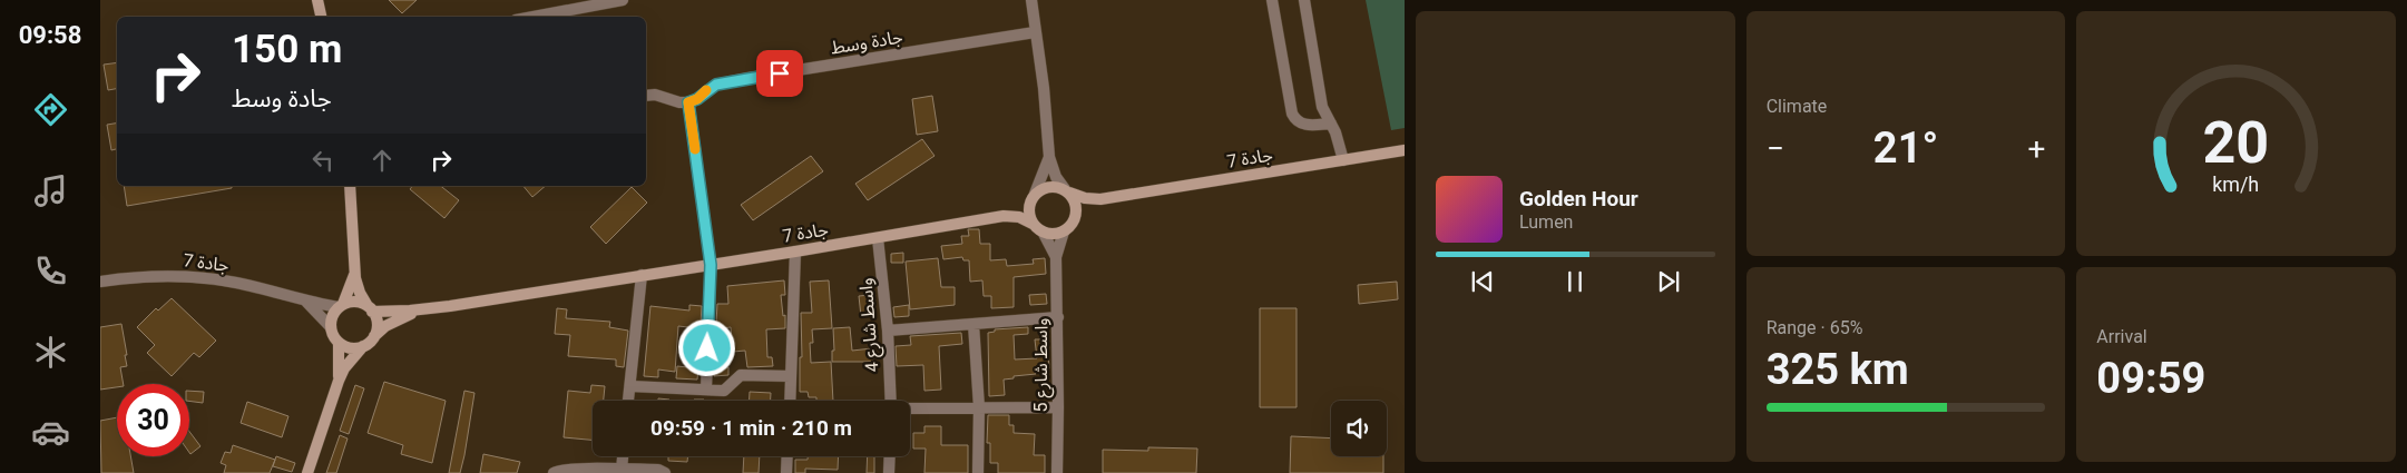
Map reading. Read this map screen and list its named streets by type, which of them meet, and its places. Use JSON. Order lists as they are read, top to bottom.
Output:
{
  "streets": {
    "main road": ["جادة 7"],
    "street": ["جادة وسط", "واسط شارع 4", "واسط شارع 5"]
  },
  "crossings": [
    ["جادة 7", "واسط شارع 4"],
    ["جادة 7", "واسط شارع 5"]
  ],
  "page": {
    "tabs": "09:58",
    "tile": [
      "Climate",
      ["Range · 65%", "325 km"],
      ["Arrival", "09:59"]
    ],
    "turn": ["150 m", "جادة وسط"],
    "heat": ["−", "21°", "+"],
    "song": ["Golden Hour", "Lumen"],
    "limit": "30",
    "trip": "09:59 · 1 min · 210 m",
    "gauge": ["20", "km/h"]
  }
}
